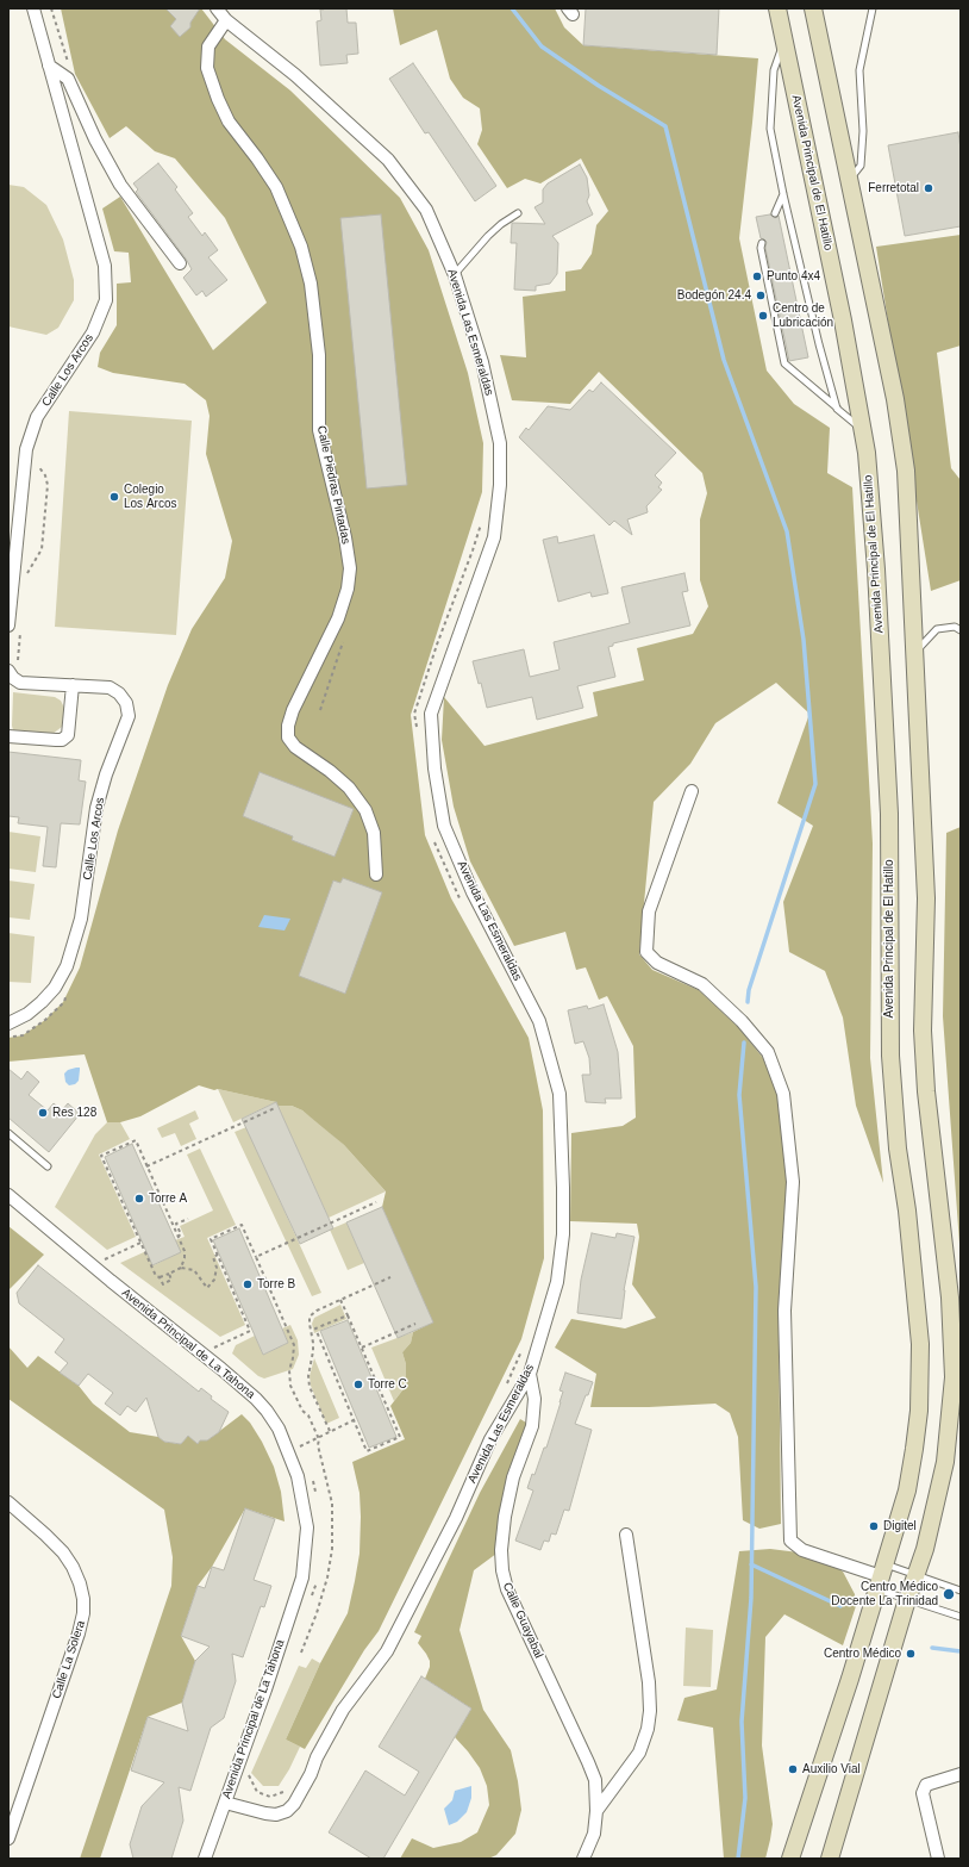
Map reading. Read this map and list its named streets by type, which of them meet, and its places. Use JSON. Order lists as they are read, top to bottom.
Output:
{
  "streets": {
    "main road": ["Avenida Principal de El Hatillo"],
    "street": [
      "Avenida Las Esmeraldas",
      "Calle Los Arcos",
      "Calle Piedras Pintadas",
      "Avenida Principal de La Tahona",
      "Calle Guayabal",
      "Calle La Solera"
    ]
  },
  "crossings": [
    ["Avenida Las Esmeraldas", "Calle Piedras Pintadas"],
    ["Avenida Las Esmeraldas", "Avenida Principal de La Tahona"],
    ["Avenida Las Esmeraldas", "Calle Guayabal"]
  ],
  "places": [
    "Ferretotal",
    "Punto 4x4",
    "Bodegón 24.4",
    "Centro de Lubricación",
    "Colegio Los Arcos",
    "Res 128",
    "Torre A",
    "Torre B",
    "Torre C",
    "Digitel",
    "Centro Médico Docente La Trinidad",
    "Centro Médico",
    "Auxilio Vial"
  ]
}
